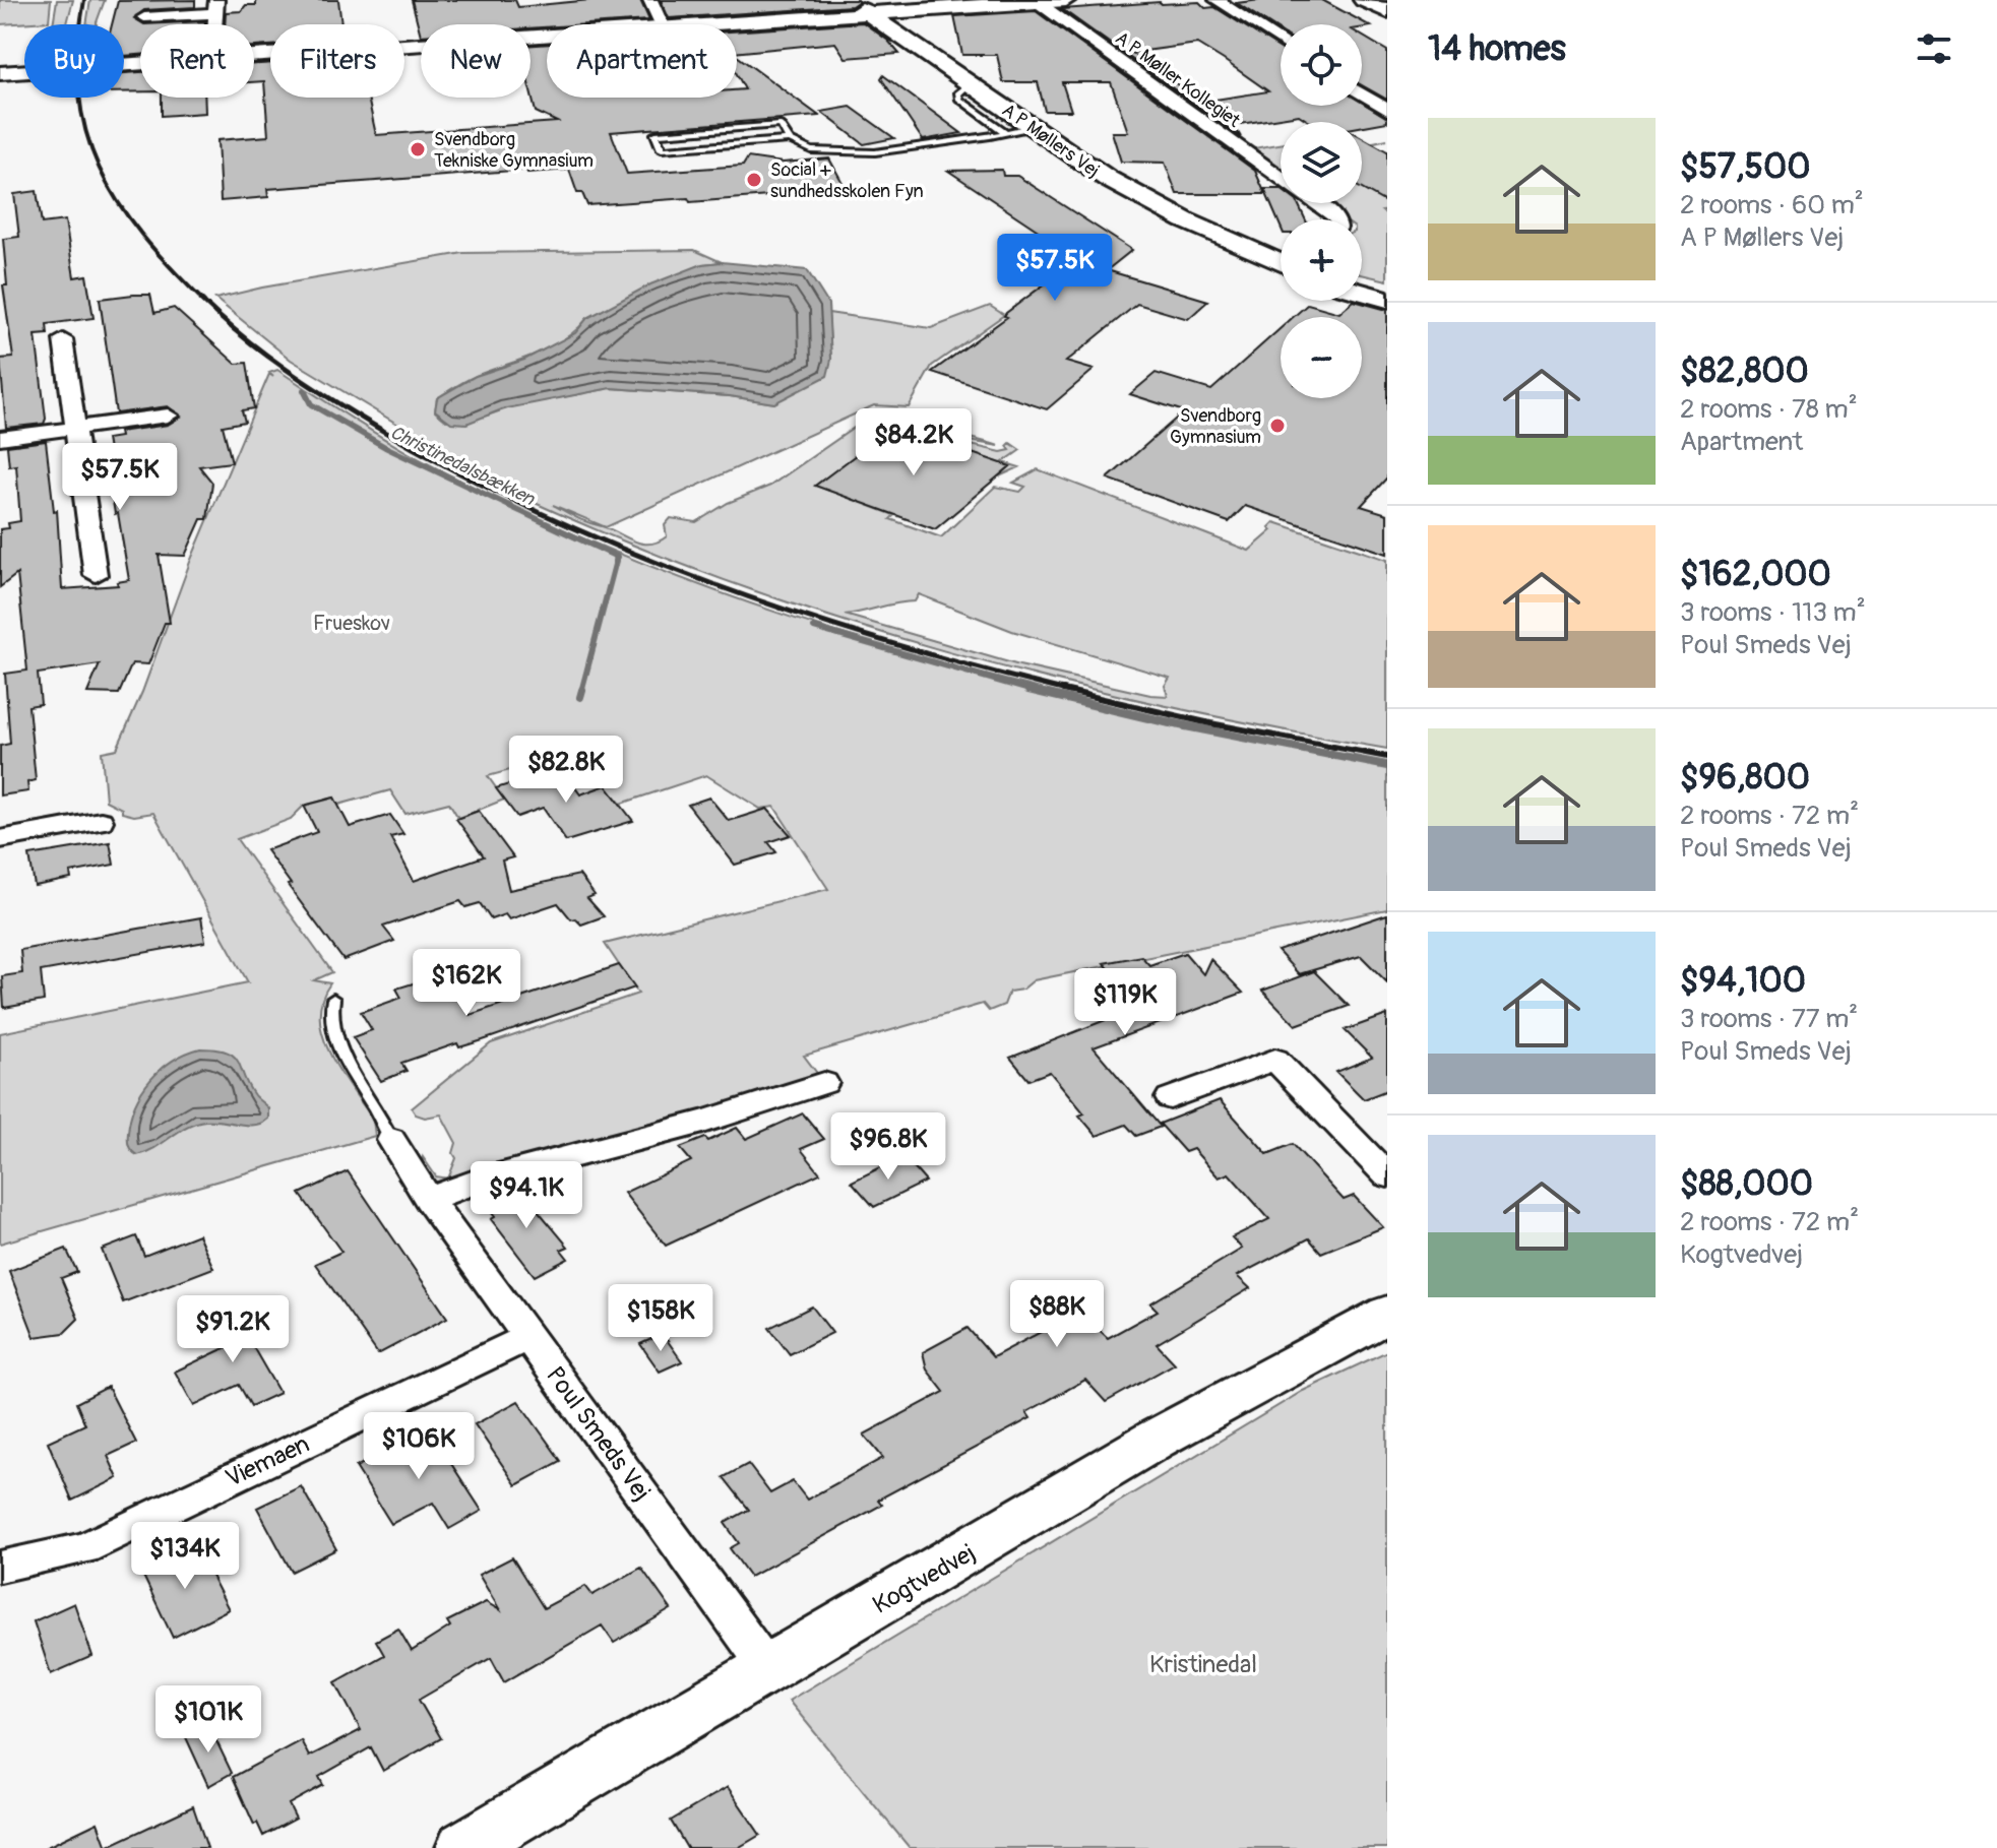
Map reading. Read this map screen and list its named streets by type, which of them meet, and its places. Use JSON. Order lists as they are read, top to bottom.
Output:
{
  "streets": {
    "street": [
      "A P Møller Kollegiet",
      "A P Møllers Vej",
      "Poul Smeds Vej",
      "Viemaen",
      "Kogtvedvej"
    ]
  },
  "crossings": [
    ["Poul Smeds Vej", "Viemaen"],
    ["Poul Smeds Vej", "Kogtvedvej"]
  ],
  "water": ["Christinedalsbækken"],
  "parks": ["Frueskov", "Kristinedal"],
  "places": ["Svendborg Tekniske Gymnasium", "Social + sundhedsskolen Fyn", "Svendborg Gymnasium"],
  "page": {
    "heading": "14 homes",
    "map_buttons": ["+", "−"],
    "chip": [
      "Buy",
      "Rent",
      "Filters",
      "New",
      "Apartment"
    ],
    "list": [
      {
        "name": "$57,500",
        "note": "2 rooms · 60 m² · A P Møllers Vej"
      },
      {
        "name": "$82,800",
        "note": "2 rooms · 78 m² · Apartment"
      },
      {
        "name": "$162,000",
        "note": "3 rooms · 113 m² · Poul Smeds Vej"
      },
      {
        "name": "$96,800",
        "note": "2 rooms · 72 m² · Poul Smeds Vej"
      },
      {
        "name": "$94,100",
        "note": "3 rooms · 77 m² · Poul Smeds Vej"
      },
      {
        "name": "$88,000",
        "note": "2 rooms · 72 m² · Kogtvedvej"
      }
    ],
    "price": [
      "$57.5K",
      "$84.2K",
      "$57.5K",
      "$82.8K",
      "$162K",
      "$119K",
      "$96.8K",
      "$94.1K",
      "$88K",
      "$158K",
      "$91.2K",
      "$106K",
      "$134K",
      "$101K"
    ]
  }
}
